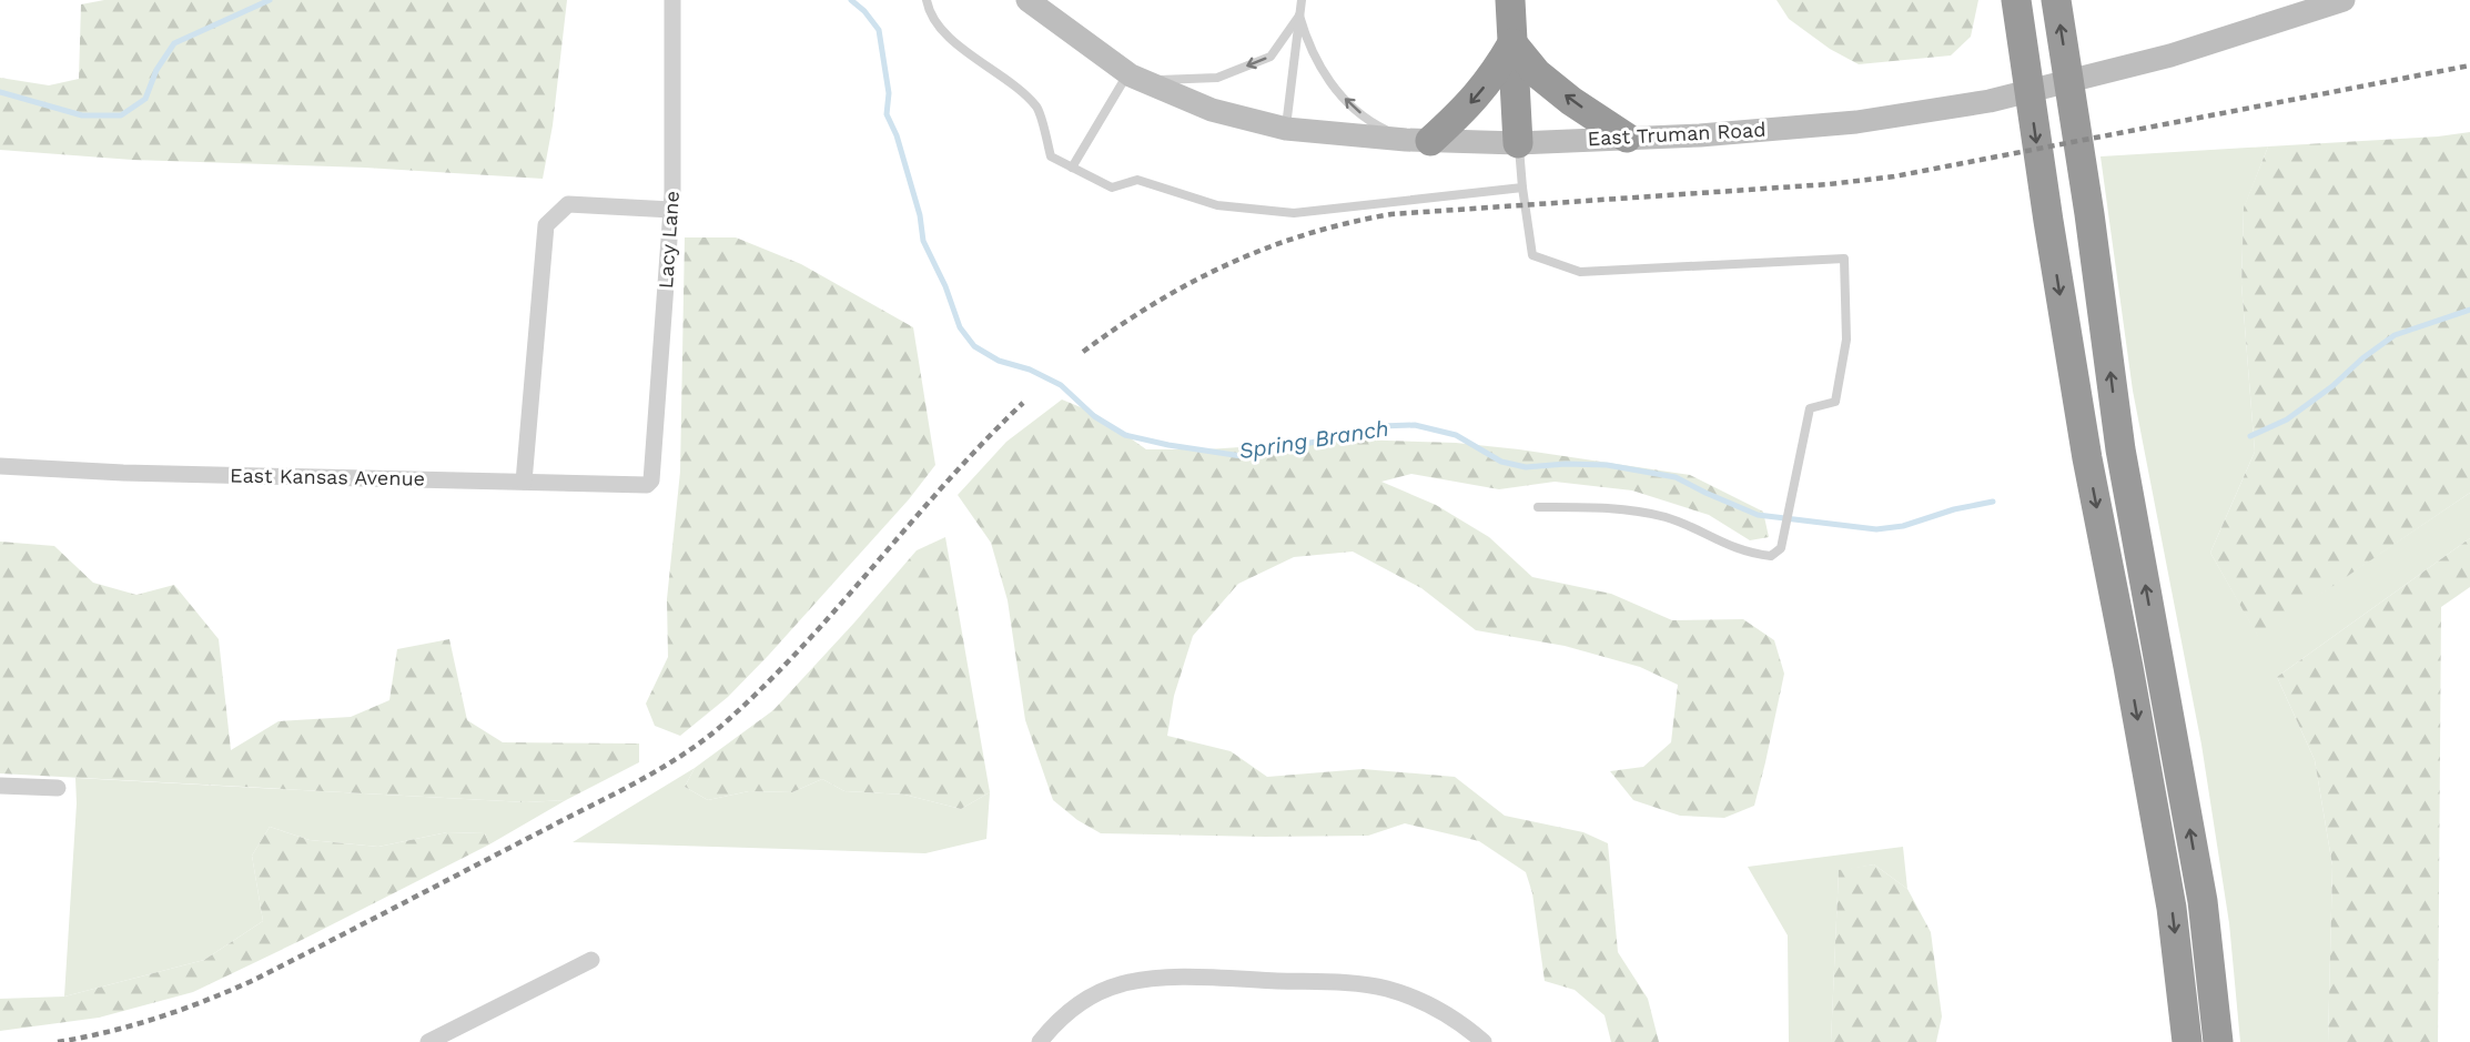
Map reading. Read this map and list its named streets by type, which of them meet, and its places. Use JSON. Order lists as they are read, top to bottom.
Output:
{
  "streets": {
    "main road": ["East Truman Road"],
    "street": ["Lacy Lane", "East Kansas Avenue"]
  },
  "crossings": [
    ["Lacy Lane", "East Kansas Avenue"]
  ],
  "water": ["Spring Branch"]
}
